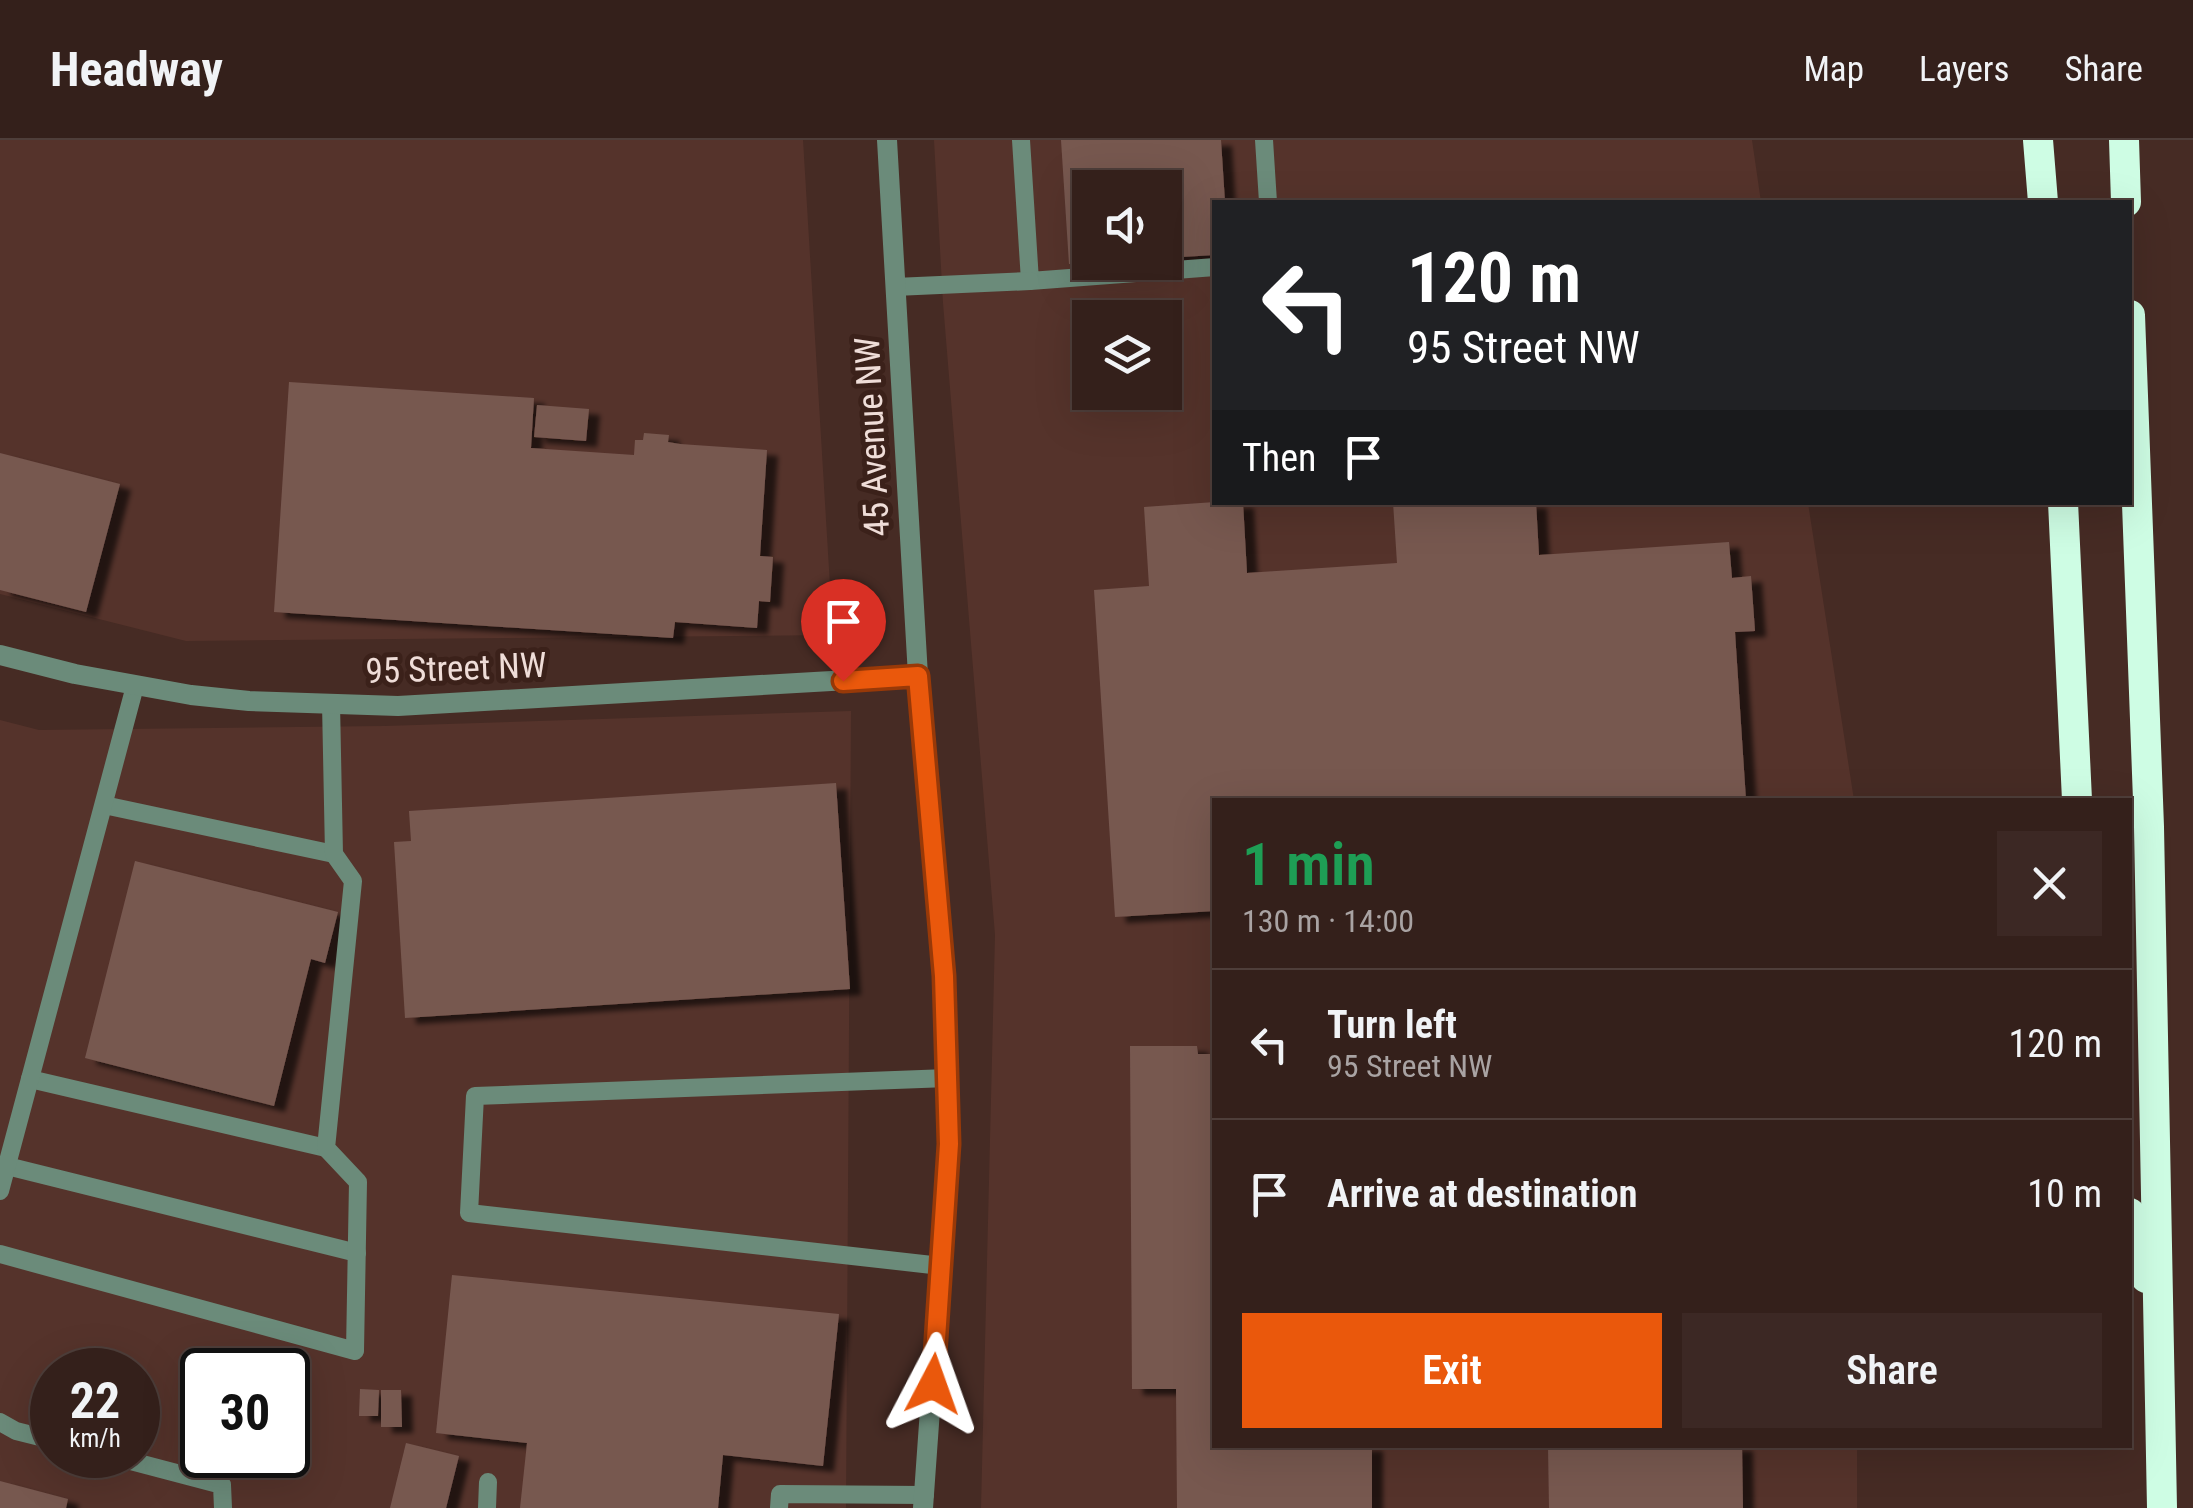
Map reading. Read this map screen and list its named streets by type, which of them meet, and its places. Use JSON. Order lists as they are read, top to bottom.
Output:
{
  "streets": {
    "street": ["45 Avenue NW", "95 Street NW"]
  },
  "crossings": [
    ["45 Avenue NW", "95 Street NW"]
  ],
  "page": {
    "header": "Headway",
    "nav": ["Map", "Layers", "Share"],
    "turn": ["120 m", "95 Street NW"],
    "then": "Then",
    "heading": ["1 min", "130 m · 14:00"],
    "list": [
      {
        "name": "Turn left",
        "note": "95 Street NW",
        "value": "120 m"
      },
      {
        "name": "Arrive at destination",
        "value": "10 m"
      }
    ],
    "buttons": ["Exit", "Share"],
    "speed": "22 km/h",
    "limit": "30"
  }
}
